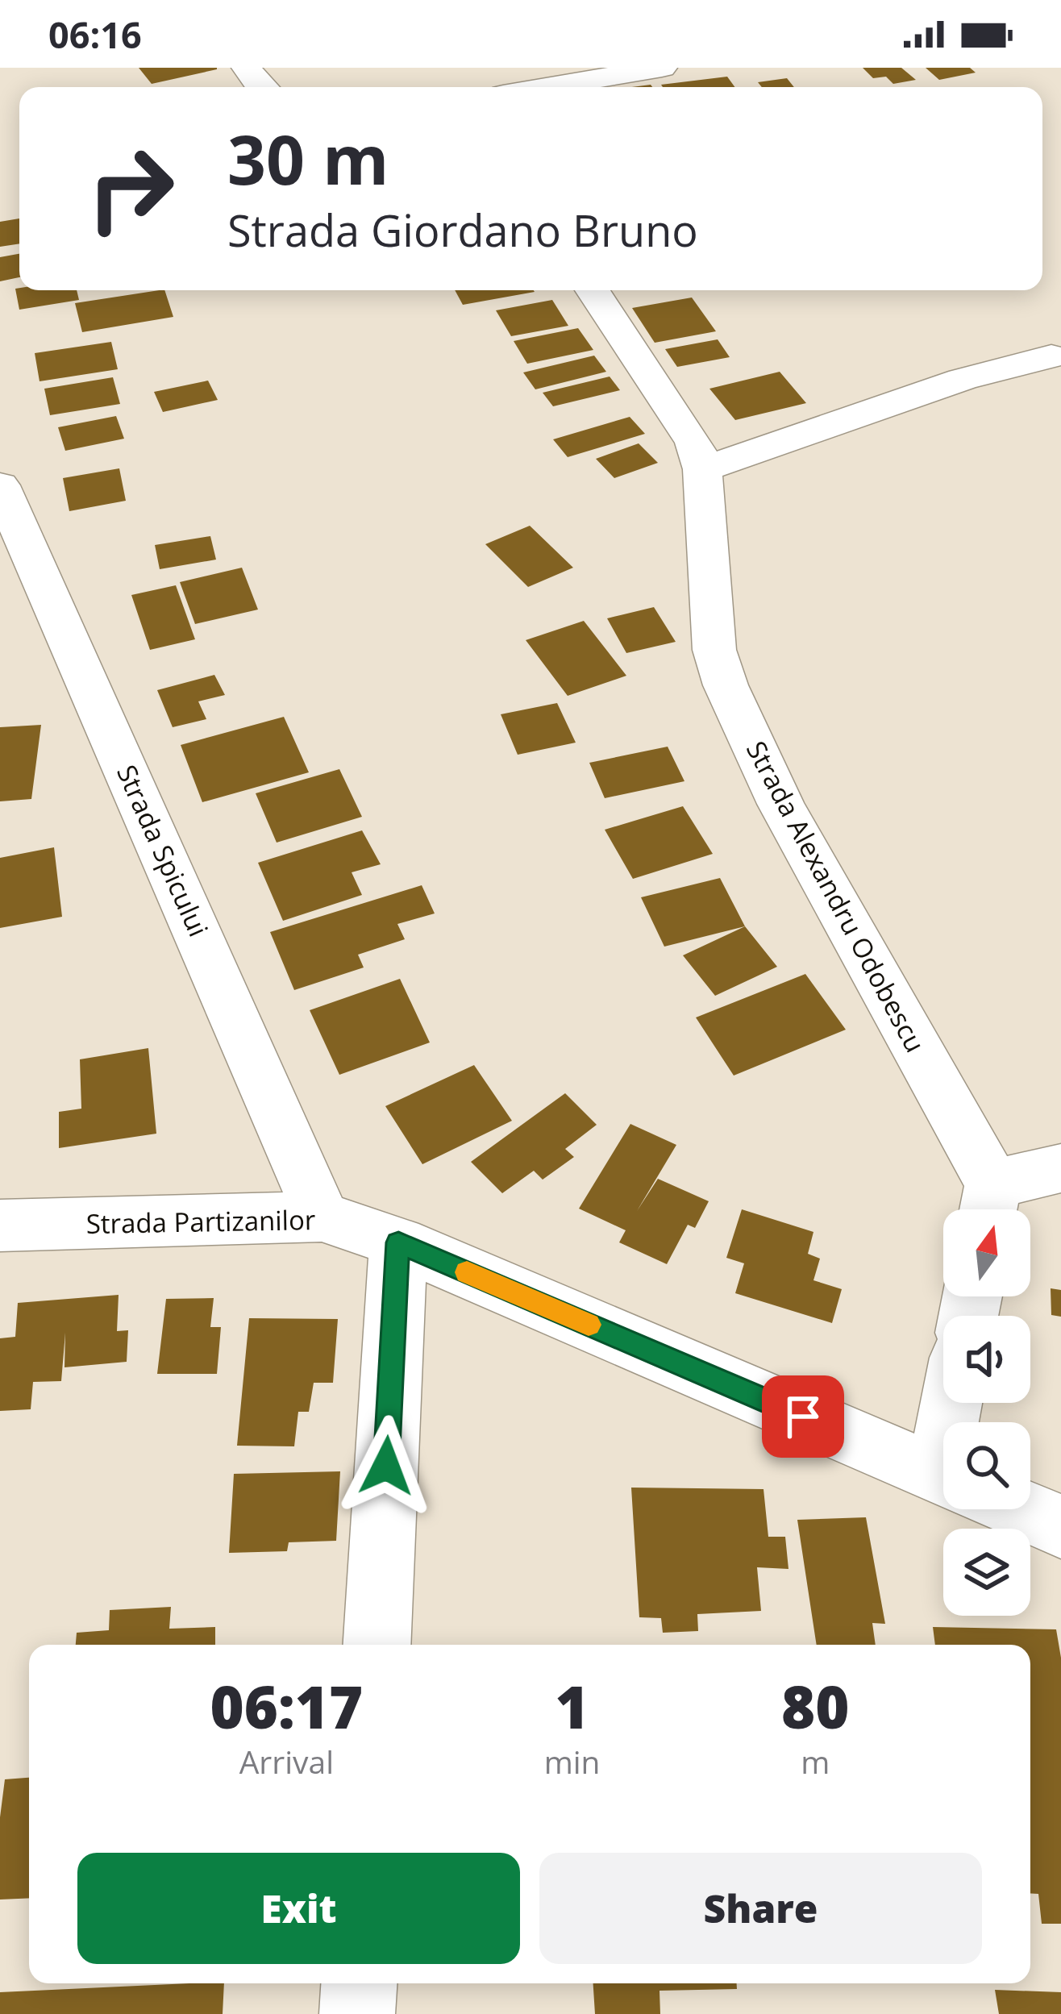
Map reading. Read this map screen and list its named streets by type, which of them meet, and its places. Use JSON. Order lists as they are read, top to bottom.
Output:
{
  "streets": {
    "street": ["Strada Spicului", "Strada Alexandru Odobescu", "Strada Partizanilor"]
  },
  "crossings": [
    ["Strada Spicului", "Strada Partizanilor"]
  ],
  "north": "top",
  "page": {
    "status": "06:16",
    "turn": ["30 m", "Strada Giordano Bruno"],
    "eta": [
      "06:17",
      "Arrival",
      "1",
      "min",
      "80",
      "m"
    ],
    "buttons": ["Exit", "Share"]
  }
}
